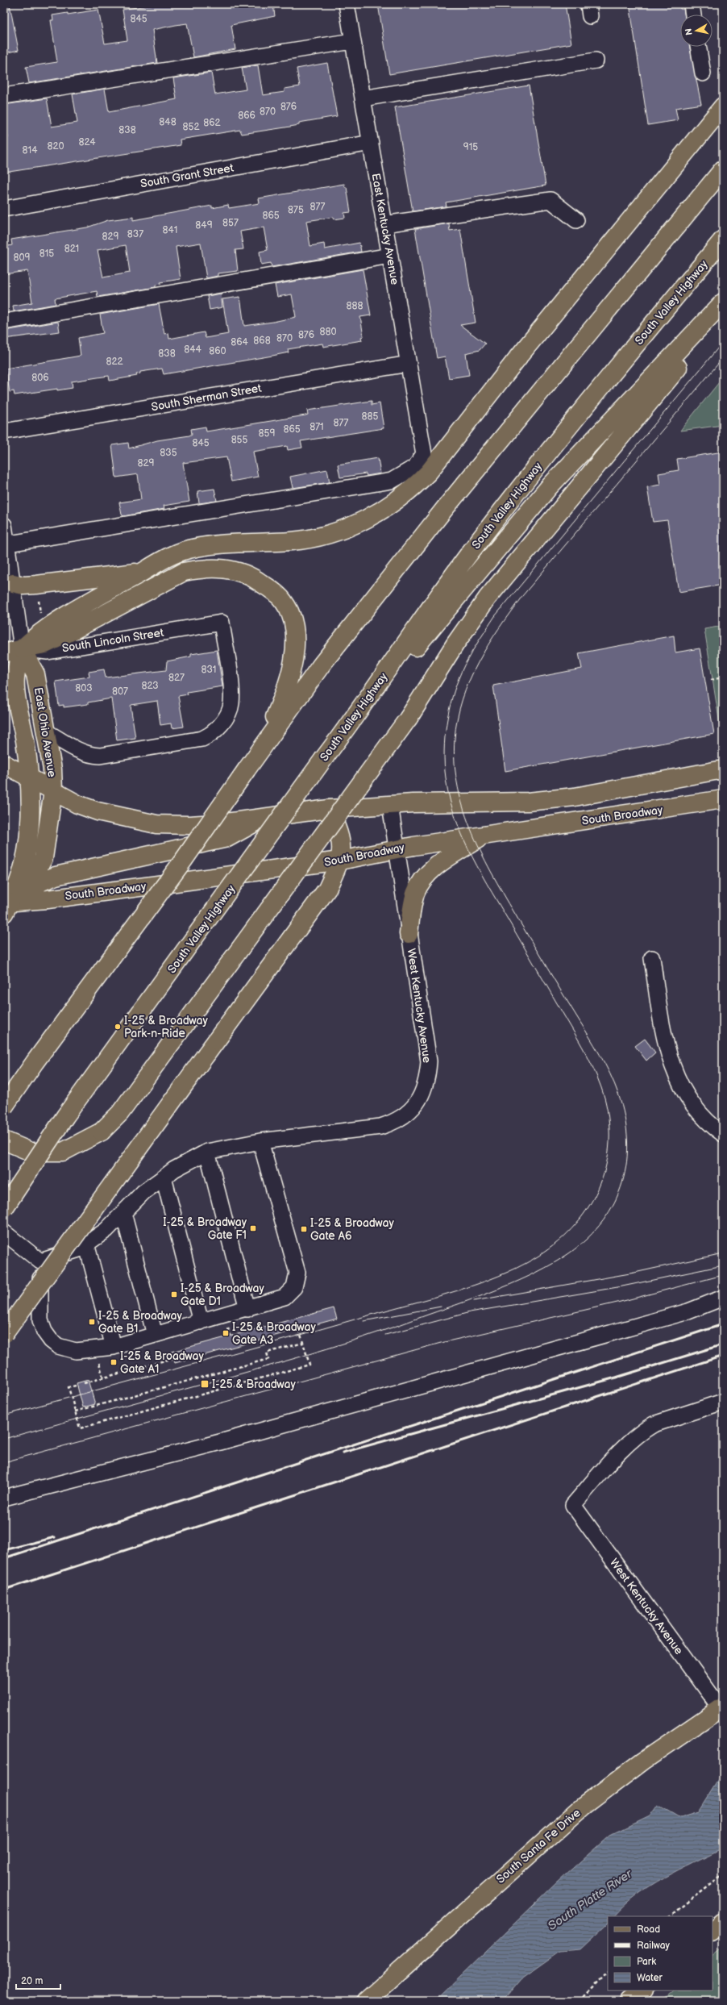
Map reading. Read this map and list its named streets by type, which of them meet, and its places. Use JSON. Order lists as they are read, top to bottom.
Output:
{
  "streets": {
    "main road": [
      "South Valley Highway",
      "South Lincoln Street",
      "East Ohio Avenue",
      "South Broadway",
      "South Santa Fe Drive"
    ],
    "street": [
      "South Grant Street",
      "East Kentucky Avenue",
      "South Sherman Street",
      "West Kentucky Avenue"
    ]
  },
  "crossings": [
    ["South Grant Street", "East Kentucky Avenue"],
    ["East Kentucky Avenue", "South Sherman Street"],
    ["East Kentucky Avenue", "East Ohio Avenue"],
    ["South Lincoln Street", "East Ohio Avenue"],
    ["East Ohio Avenue", "South Broadway"],
    ["South Broadway", "West Kentucky Avenue"],
    ["West Kentucky Avenue", "South Santa Fe Drive"]
  ],
  "water": ["South Platte River"],
  "places": {
    "other": ["I-25 & Broadway Park-n-Ride"],
    "transit": [
      "I-25 & Broadway Gate F1",
      "I-25 & Broadway Gate A6",
      "I-25 & Broadway Gate D1",
      "I-25 & Broadway Gate B1",
      "I-25 & Broadway Gate A3",
      "I-25 & Broadway Gate A1",
      "I-25 & Broadway"
    ]
  },
  "house_numbers": [
    "845",
    "876",
    "870",
    "866",
    "848",
    "862",
    "852",
    "838",
    "824",
    "820",
    "915",
    "814",
    "877",
    "875",
    "865",
    "857",
    "849",
    "841",
    "837",
    "829",
    "821",
    "815",
    "809",
    "888",
    "880",
    "876",
    "870",
    "868",
    "864",
    "844",
    "860",
    "838",
    "822",
    "806",
    "885",
    "877",
    "871",
    "865",
    "859",
    "855",
    "845",
    "835",
    "829",
    "831",
    "827",
    "823",
    "803",
    "807"
  ],
  "legend": [
    "Road",
    "Railway",
    "Park",
    "Water"
  ],
  "scale_bar": "20 m",
  "north": "left"
}
